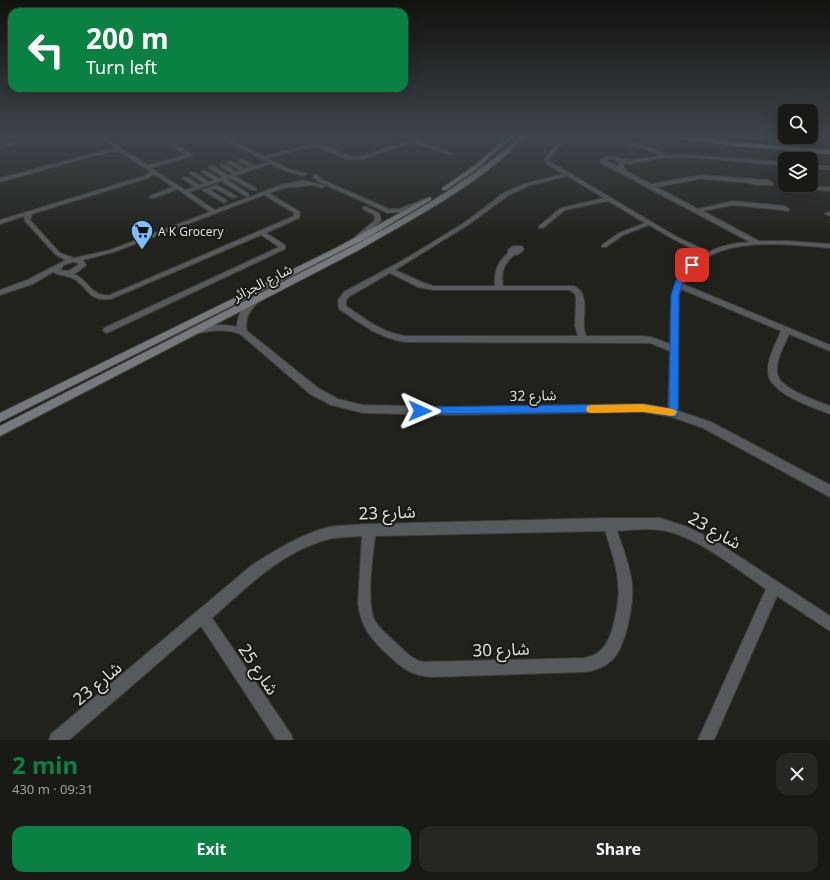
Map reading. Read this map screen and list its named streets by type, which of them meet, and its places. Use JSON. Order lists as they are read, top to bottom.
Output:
{
  "streets": {
    "main road": ["شارع الجزائر"],
    "street": [
      "شارع 32",
      "شارع 23",
      "شارع 30",
      "شارع 25"
    ]
  },
  "crossings": [
    ["شارع الجزائر", "شارع 32"],
    ["شارع 23", "شارع 30"],
    ["شارع 23", "شارع 25"]
  ],
  "places": {
    "supermarket": ["A K Grocery"]
  },
  "page": {
    "turn": ["200 m", "Turn left"],
    "heading": ["2 min", "430 m · 09:31"],
    "buttons": ["Exit", "Share"]
  }
}
